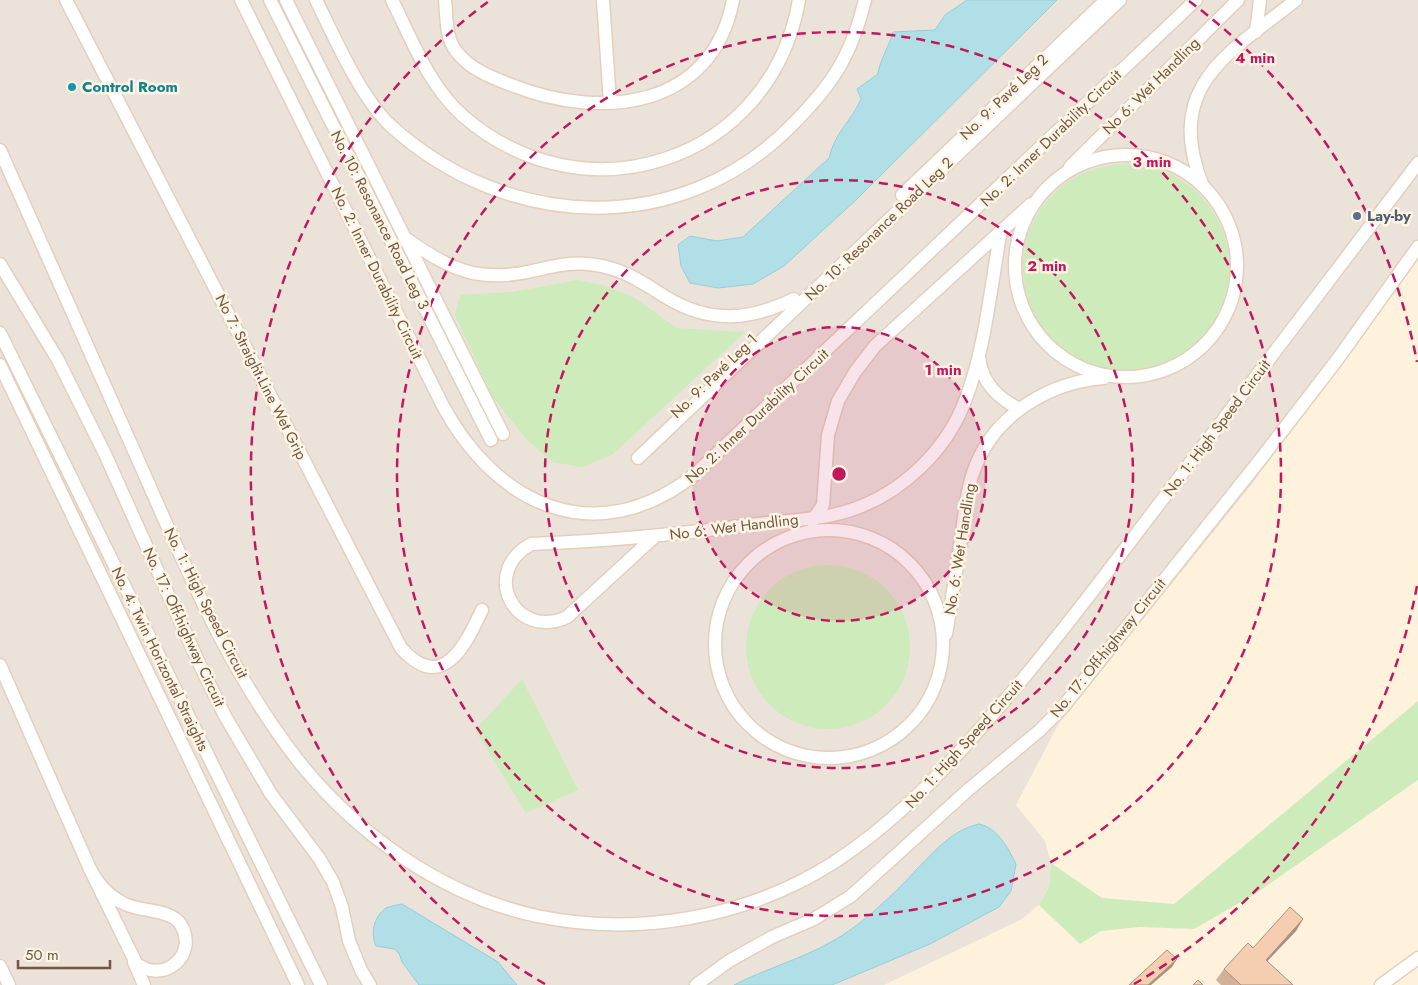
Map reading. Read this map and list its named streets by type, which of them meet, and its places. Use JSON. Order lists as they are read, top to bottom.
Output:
{
  "streets": {
    "street": [
      "No 6: Wet Handling",
      "No. 9: Pavé Leg 2",
      "No. 2: Inner Durability Circuit",
      "No. 10: Resonance Road Leg 3",
      "No. 10: Resonance Road Leg 2",
      "No. 9: Pavé Leg 1",
      "No 7: Straight Line Wet Grip",
      "No. 1: High Speed Circuit",
      "No. 6: Wet Handling",
      "No. 17: Off-highway Circuit",
      "No. 4: Twin Horizontal Straights"
    ]
  },
  "crossings": [
    ["No 6: Wet Handling", "No. 6: Wet Handling"],
    ["No. 9: Pavé Leg 2", "No. 9: Pavé Leg 1"],
    ["No. 10: Resonance Road Leg 2", "No. 9: Pavé Leg 1"]
  ],
  "places": ["Control Room", "Lay-by"],
  "scale_bar": "50 m",
  "rings": [
    "4 min",
    "3 min",
    "2 min",
    "1 min"
  ]
}
